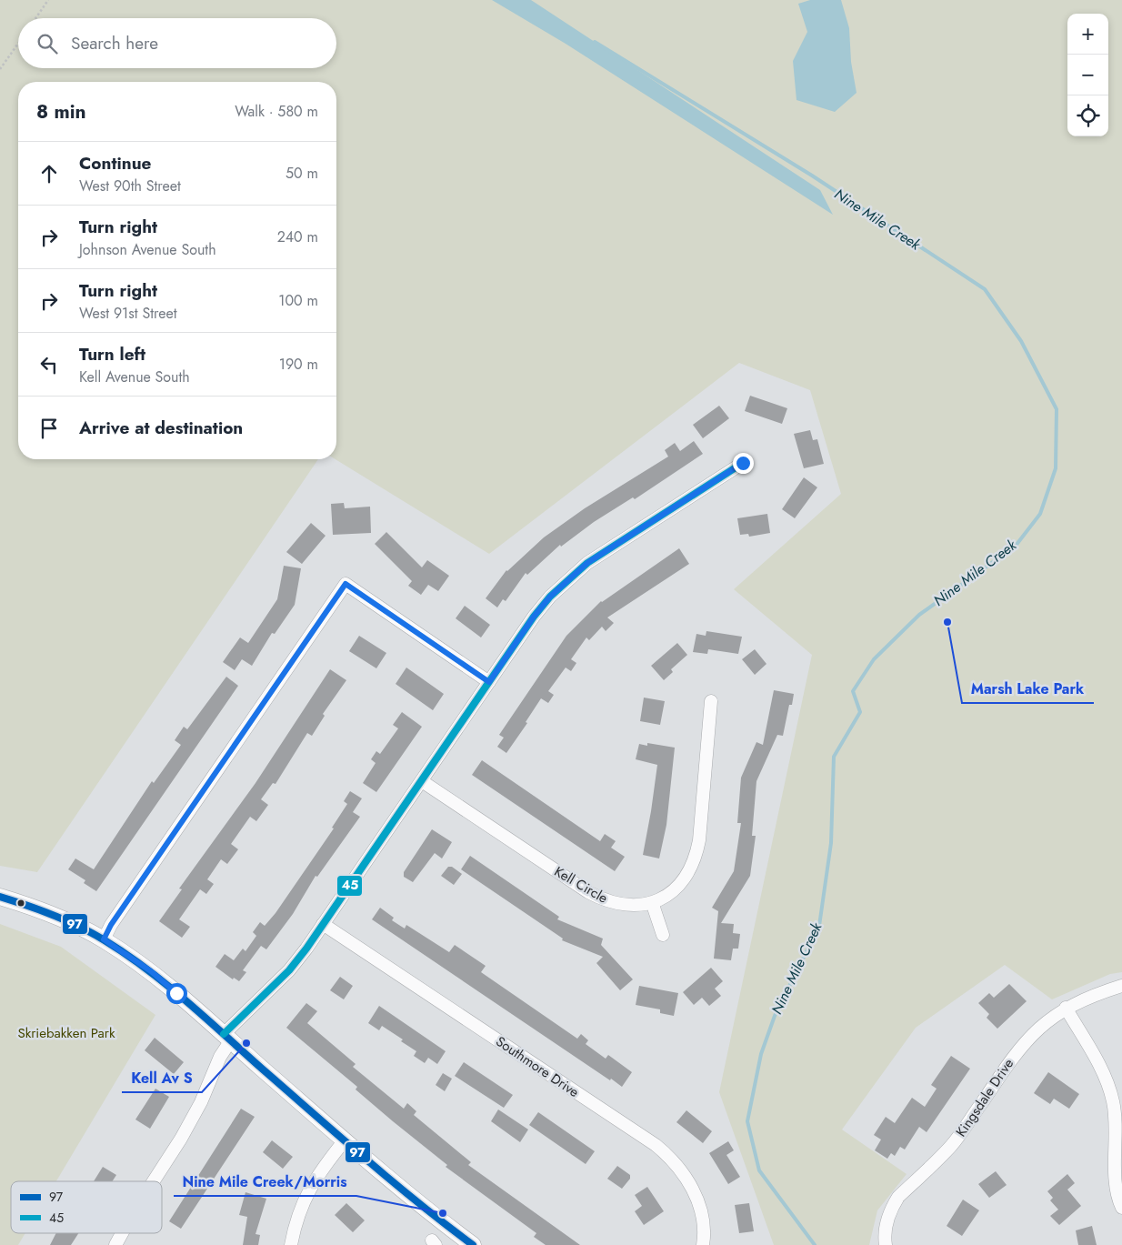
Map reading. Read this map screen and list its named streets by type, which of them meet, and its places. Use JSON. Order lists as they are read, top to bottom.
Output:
{
  "streets": {
    "street": ["Kell Circle", "Southmore Drive", "Kingsdale Drive"]
  },
  "water": ["Nine Mile Creek"],
  "parks": ["Skriebakken Park"],
  "places": ["Marsh Lake Park", "Kell Av S", "Nine Mile Creek/Morris"],
  "lines": ["transit line 45", "transit line 97"],
  "legend": ["97", "45"],
  "page": {
    "map_buttons": ["+", "−"],
    "search": "Search here",
    "heading": ["8 min", "Walk · 580 m"],
    "list": [
      ["Continue", "West 90th Street", "50 m"],
      ["Turn right", "Johnson Avenue South", "240 m"],
      ["Turn right", "West 91st Street", "100 m"],
      ["Turn left", "Kell Avenue South", "190 m"],
      "Arrive at destination"
    ]
  }
}
